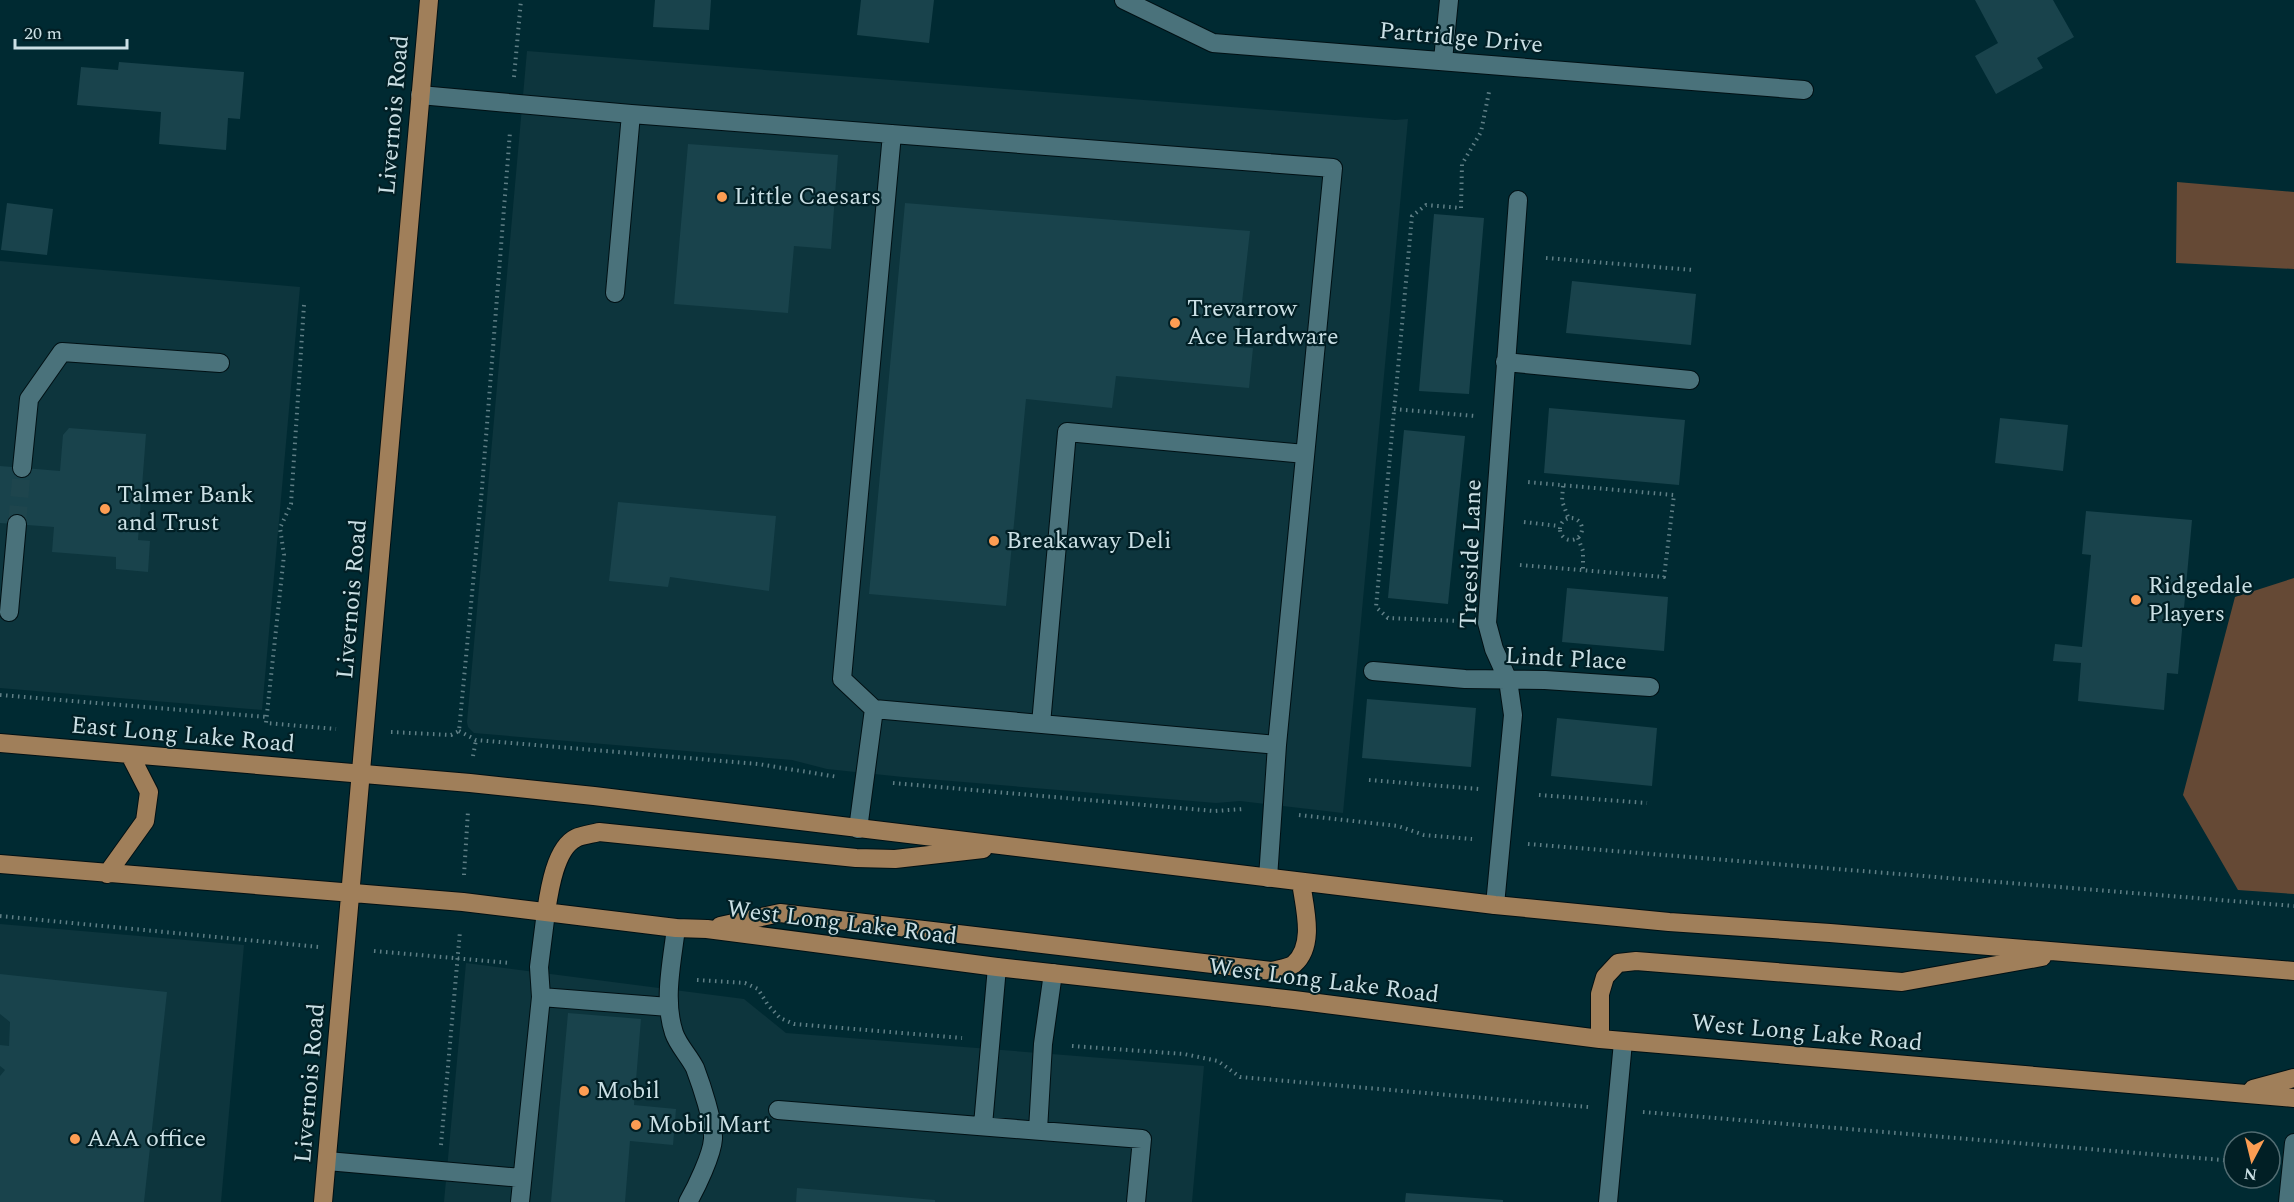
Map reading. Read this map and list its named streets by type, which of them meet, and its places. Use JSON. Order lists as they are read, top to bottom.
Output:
{
  "streets": {
    "main road": ["Livernois Road", "East Long Lake Road", "West Long Lake Road"],
    "street": ["Partridge Drive", "Treeside Lane", "Lindt Place"]
  },
  "crossings": [
    ["Livernois Road", "East Long Lake Road"],
    ["Livernois Road", "West Long Lake Road"],
    ["Treeside Lane", "Lindt Place"]
  ],
  "places": [
    "Little Caesars",
    "Trevarrow Ace Hardware",
    "Talmer Bank and Trust",
    "Breakaway Deli",
    "Ridgedale Players",
    "Mobil",
    "Mobil Mart",
    "AAA office"
  ],
  "scale_bar": "20 m",
  "north": "bottom"
}
